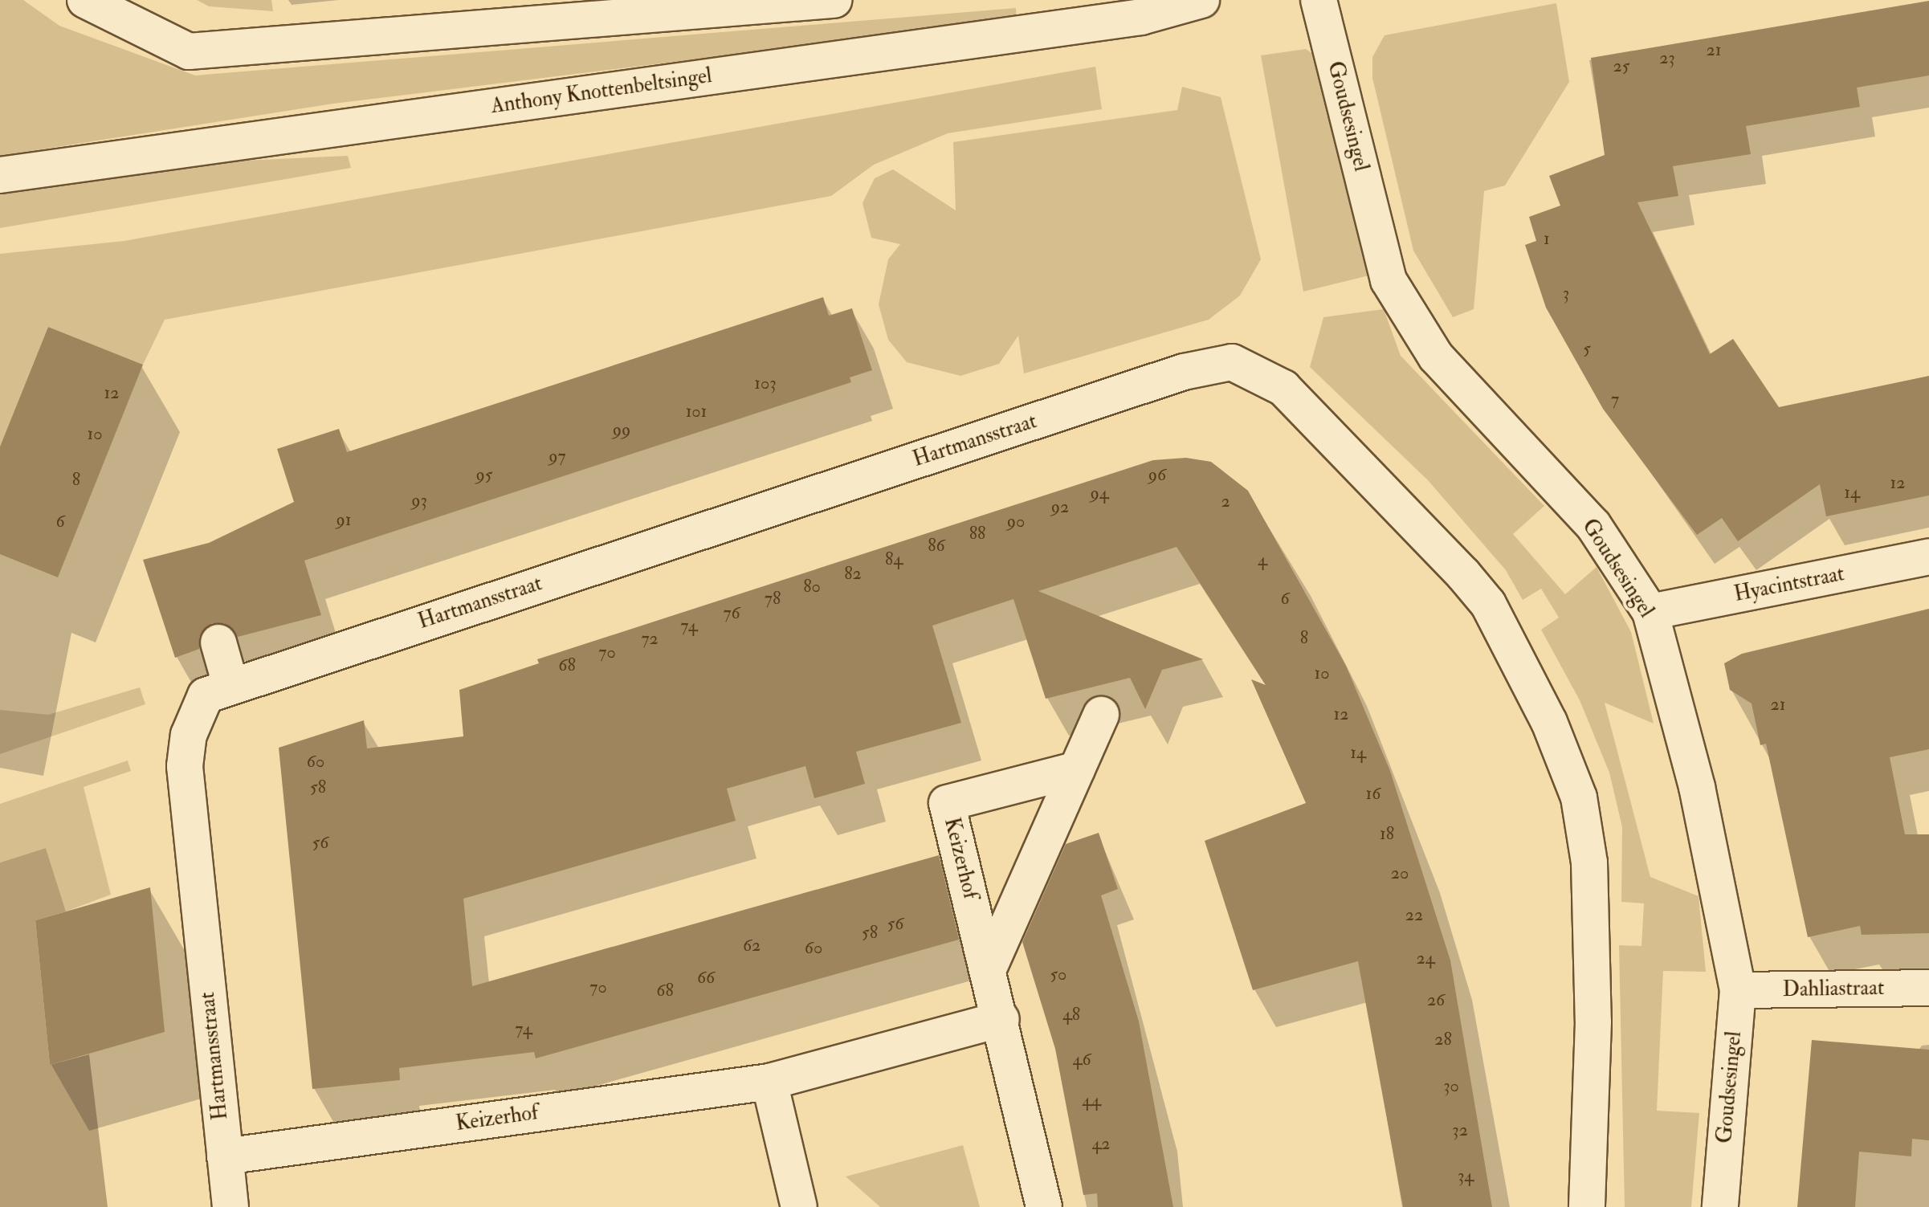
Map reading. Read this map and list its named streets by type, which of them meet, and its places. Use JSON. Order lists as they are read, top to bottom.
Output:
{
  "streets": {
    "street": [
      "Anthony Knottenbeltsingel",
      "Goudsesingel",
      "Hartmansstraat",
      "Hyacintstraat",
      "Keizerhof",
      "Dahliastraat"
    ]
  },
  "crossings": [
    ["Goudsesingel", "Hyacintstraat"],
    ["Goudsesingel", "Dahliastraat"],
    ["Hartmansstraat", "Keizerhof"]
  ],
  "house_numbers": [
    "21",
    "23",
    "25",
    "1",
    "3",
    "5",
    "103",
    "12",
    "7",
    "101",
    "99",
    "10",
    "97",
    "95",
    "96",
    "8",
    "12",
    "14",
    "94",
    "93",
    "2",
    "92",
    "91",
    "6",
    "90",
    "88",
    "86",
    "84",
    "4",
    "82",
    "80",
    "78",
    "6",
    "76",
    "74",
    "8",
    "72",
    "70",
    "68",
    "10",
    "21",
    "12",
    "14",
    "60",
    "58",
    "16",
    "18",
    "56",
    "20",
    "22",
    "56",
    "58",
    "62",
    "60",
    "24",
    "50",
    "66",
    "70",
    "68",
    "26",
    "48",
    "74",
    "28",
    "46",
    "30",
    "44",
    "32",
    "42",
    "34"
  ]
}
